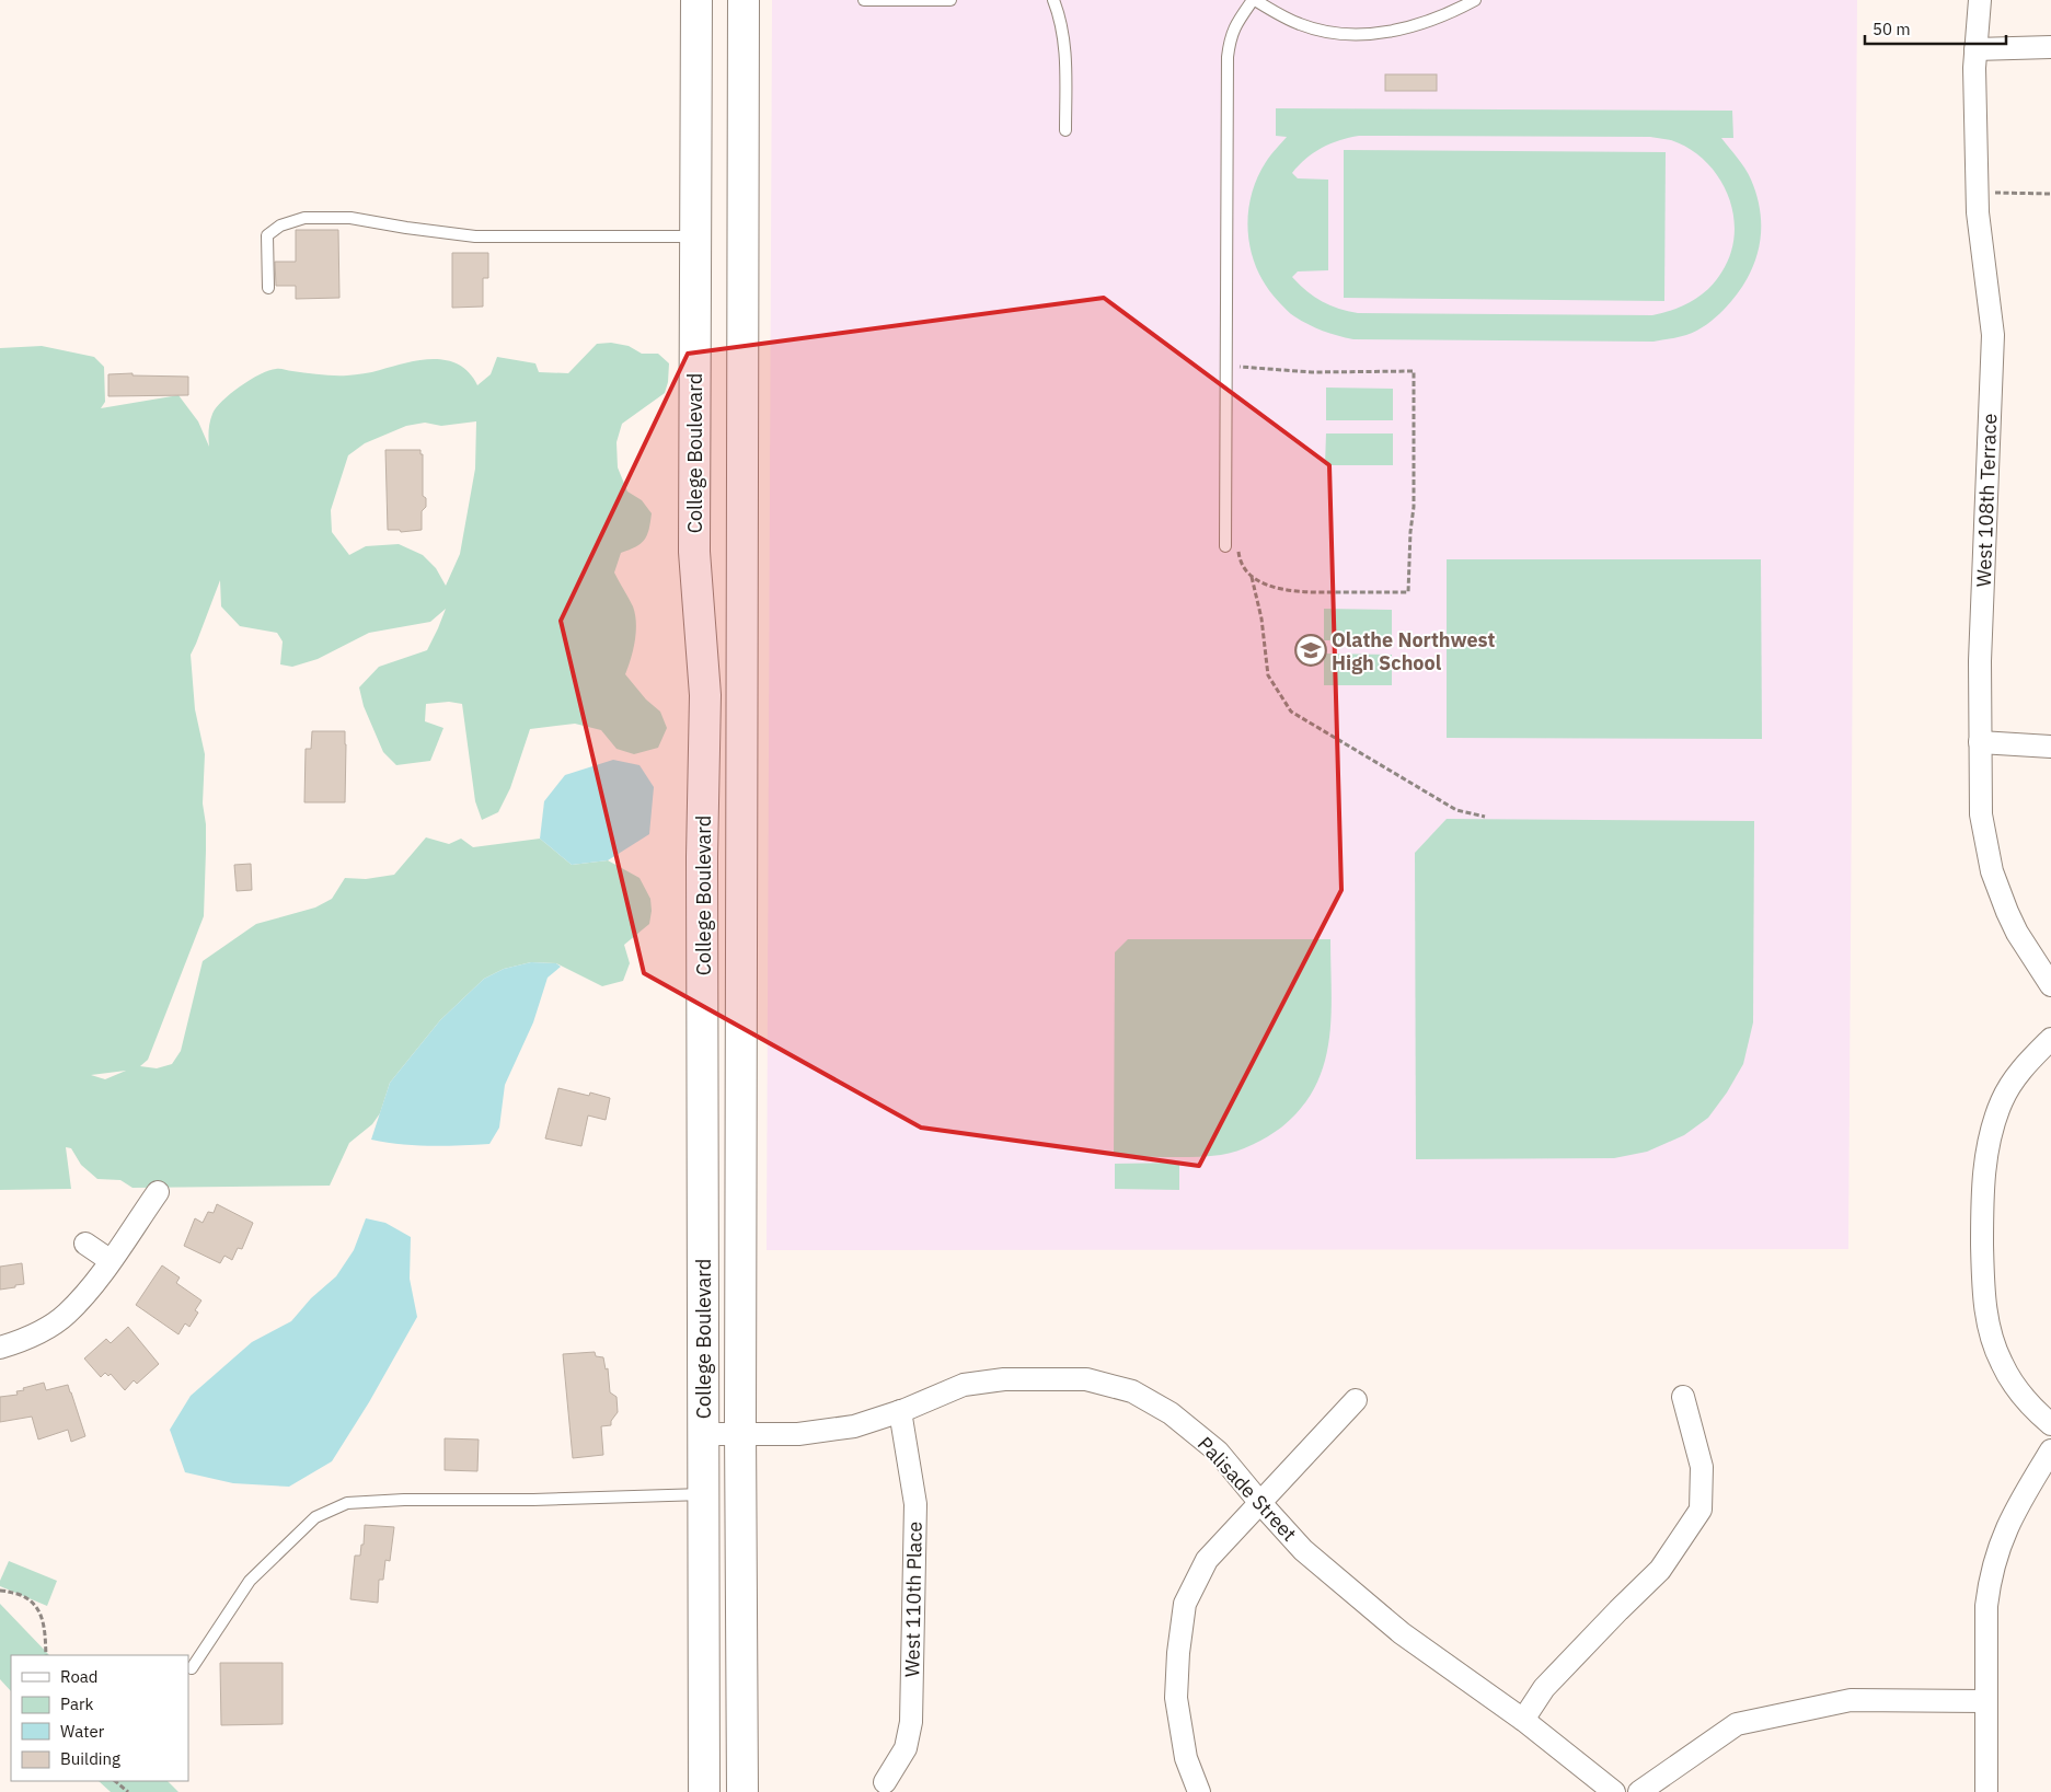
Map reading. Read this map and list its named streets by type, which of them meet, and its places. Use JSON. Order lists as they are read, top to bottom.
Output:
{
  "streets": {
    "main road": ["College Boulevard"],
    "street": ["West 108th Terrace", "Palisade Street", "West 110th Place"]
  },
  "crossings": [
    ["College Boulevard", "Palisade Street"],
    ["Palisade Street", "West 110th Place"]
  ],
  "places": {
    "school or university": ["Olathe Northwest High School"]
  },
  "legend": [
    "Road",
    "Park",
    "Water",
    "Building"
  ],
  "scale_bar": "50 m"
}
